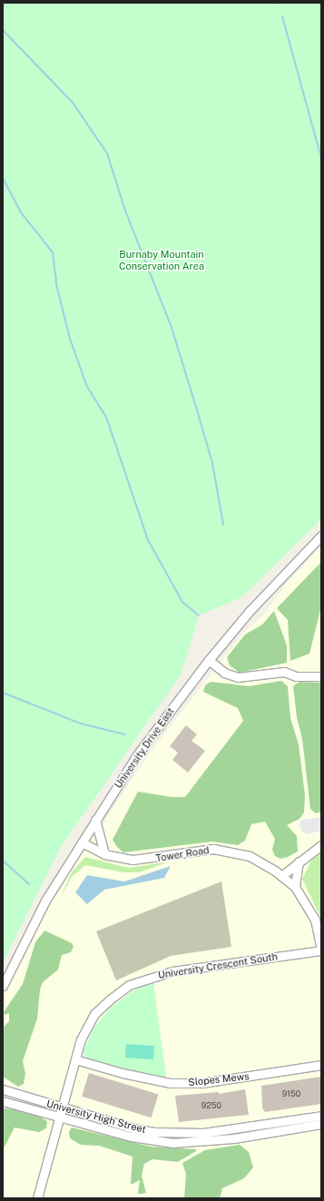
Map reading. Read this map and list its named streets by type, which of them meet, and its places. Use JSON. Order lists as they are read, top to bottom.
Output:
{
  "streets": {
    "street": [
      "University Drive East",
      "Tower Road",
      "University Crescent South",
      "Slopes Mews",
      "University High Street"
    ]
  },
  "crossings": [
    ["University Drive East", "Tower Road"],
    ["Tower Road", "University Crescent South"],
    ["University Crescent South", "Slopes Mews"],
    ["University Crescent South", "University High Street"]
  ],
  "parks": ["Burnaby Mountain Conservation Area"],
  "house_numbers": ["9150", "9250"]
}
